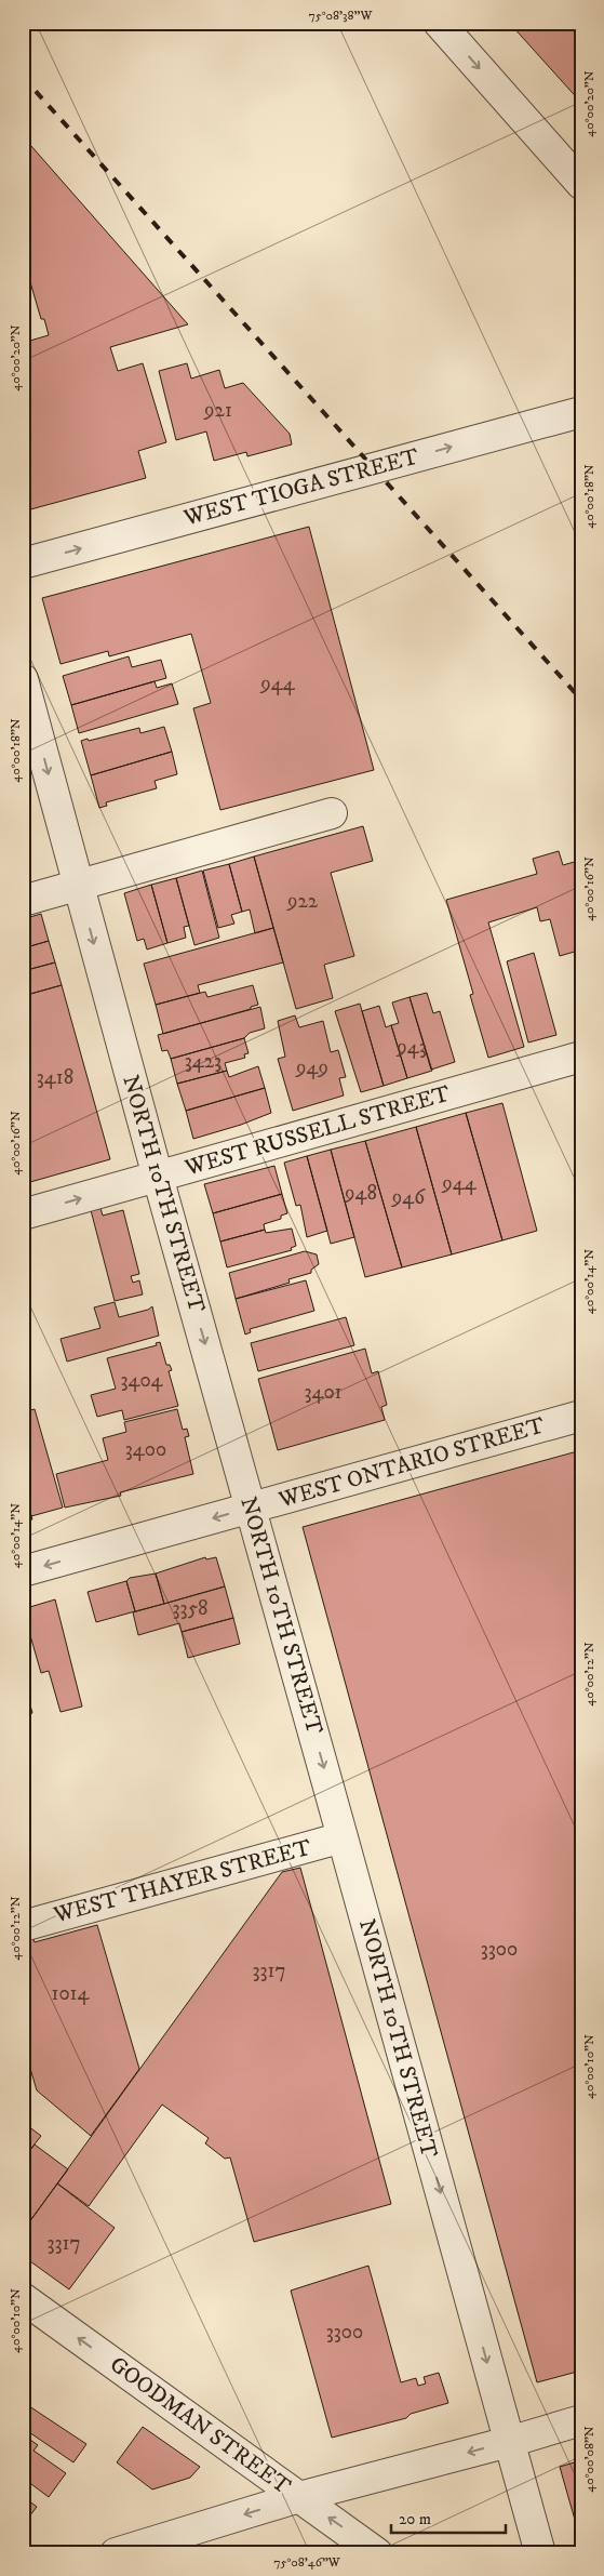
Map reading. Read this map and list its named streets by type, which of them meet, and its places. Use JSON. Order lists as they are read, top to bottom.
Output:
{
  "streets": {
    "street": [
      "WEST TIOGA STREET",
      "WEST RUSSELL STREET",
      "NORTH 10TH STREET",
      "WEST ONTARIO STREET",
      "WEST THAYER STREET",
      "GOODMAN STREET"
    ]
  },
  "crossings": [
    ["WEST RUSSELL STREET", "NORTH 10TH STREET"],
    ["NORTH 10TH STREET", "WEST ONTARIO STREET"],
    ["NORTH 10TH STREET", "WEST THAYER STREET"]
  ],
  "one_way": [
    "WEST TIOGA STREET",
    "NORTH 10TH STREET",
    "WEST ONTARIO STREET",
    "GOODMAN STREET"
  ],
  "house_numbers": [
    "921",
    "944",
    "922",
    "943",
    "3423",
    "949",
    "3418",
    "944",
    "948",
    "946",
    "3404",
    "3401",
    "3400",
    "3358",
    "3300",
    "3317",
    "1014",
    "3317",
    "3300"
  ],
  "scale_bar": "20 m",
  "coordinates": [
    "75°08'38\"W",
    "40°00'20\"N",
    "40°00'18\"N",
    "40°00'16\"N",
    "40°00'14\"N",
    "40°00'12\"N",
    "40°00'10\"N",
    "40°00'08\"N",
    "75°08'46\"W"
  ]
}
